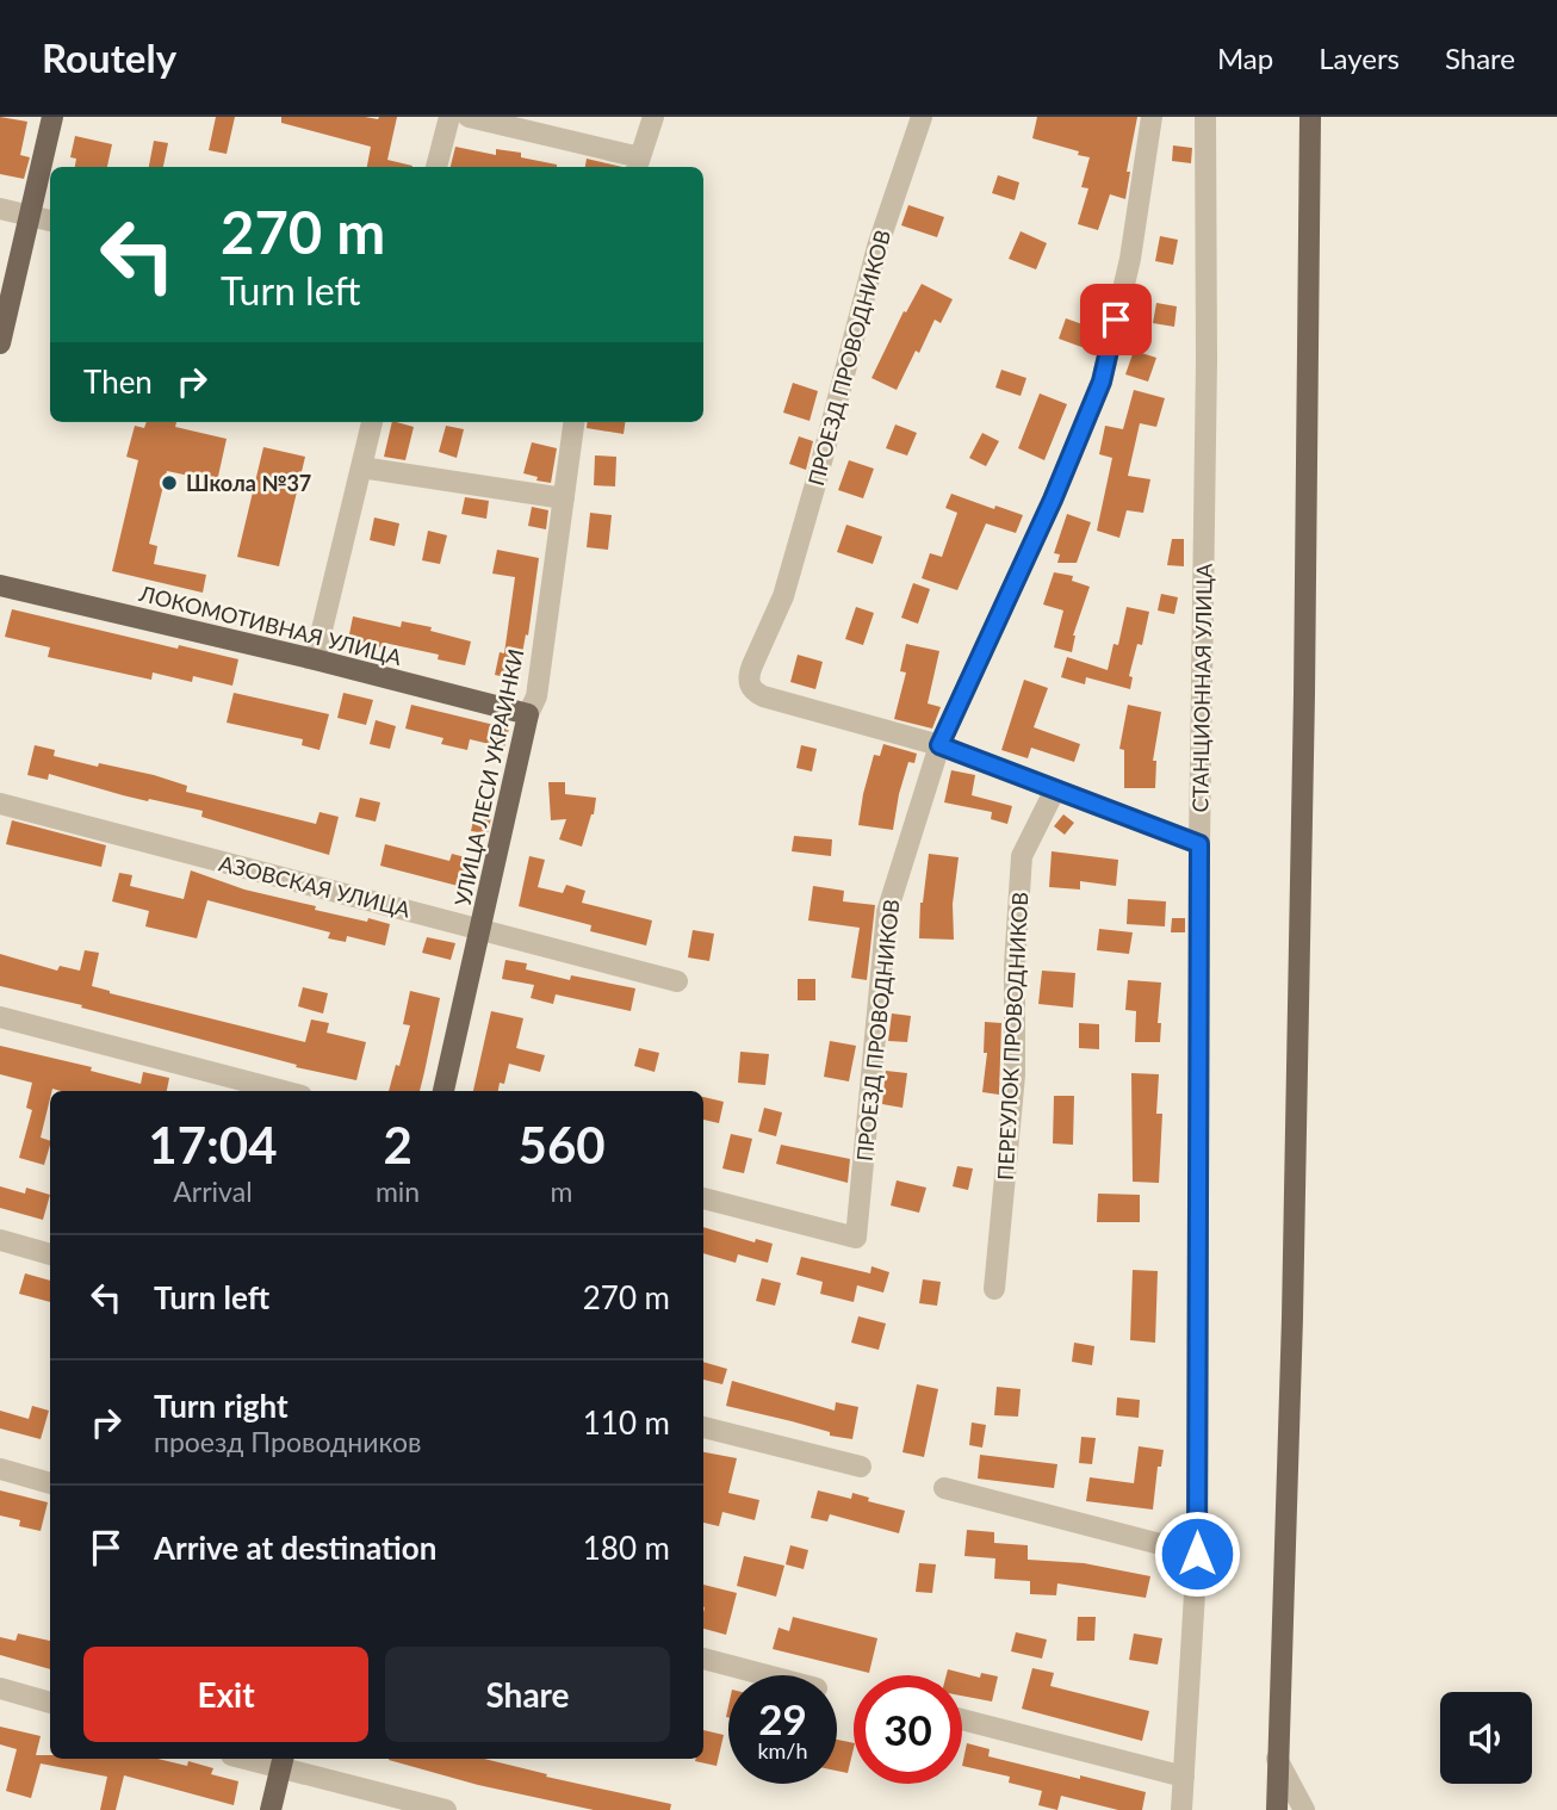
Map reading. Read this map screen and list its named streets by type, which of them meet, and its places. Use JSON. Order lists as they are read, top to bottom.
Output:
{
  "streets": {
    "main road": ["ЛОКОМОТИВНАЯ УЛИЦА", "УЛИЦА ЛЕСИ УКРАИНКИ"],
    "street": [
      "ПРОЕЗД ПРОВОДНИКОВ",
      "СТАНЦИОННАЯ УЛИЦА",
      "АЗОВСКАЯ УЛИЦА",
      "ПЕРЕУЛОК ПРОВОДНИКОВ"
    ]
  },
  "crossings": [
    ["ЛОКОМОТИВНАЯ УЛИЦА", "УЛИЦА ЛЕСИ УКРАИНКИ"],
    ["УЛИЦА ЛЕСИ УКРАИНКИ", "АЗОВСКАЯ УЛИЦА"]
  ],
  "places": ["Школа №37"],
  "page": {
    "header": "Routely",
    "nav": ["Map", "Layers", "Share"],
    "turn": ["270 m", "Turn left"],
    "then": "Then",
    "eta": [
      "17:04",
      "Arrival",
      "2",
      "min",
      "560",
      "m"
    ],
    "list": [
      {
        "name": "Turn left",
        "value": "270 m"
      },
      {
        "name": "Turn right",
        "note": "проезд Проводников",
        "value": "110 m"
      },
      {
        "name": "Arrive at destination",
        "value": "180 m"
      }
    ],
    "buttons": ["Exit", "Share"],
    "speed": "29 km/h",
    "limit": "30"
  }
}
